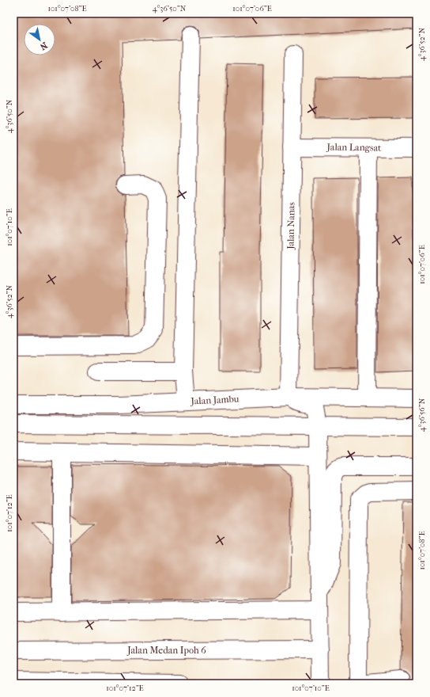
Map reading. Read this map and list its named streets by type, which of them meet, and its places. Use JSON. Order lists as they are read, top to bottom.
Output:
{
  "streets": {
    "street": [
      "Jalan Langsat",
      "Jalan Nanas",
      "Jalan Jambu",
      "Jalan Medan Ipoh 6"
    ]
  },
  "crossings": [
    ["Jalan Langsat", "Jalan Nanas"],
    ["Jalan Nanas", "Jalan Jambu"]
  ],
  "north": "bottom right",
  "coordinates": [
    "101°07'08\"E",
    "4°36'50\"N",
    "101°07'06\"E",
    "4°36'52\"N",
    "101°07'10\"E",
    "4°36'56\"N",
    "101°07'12\"E"
  ]
}
